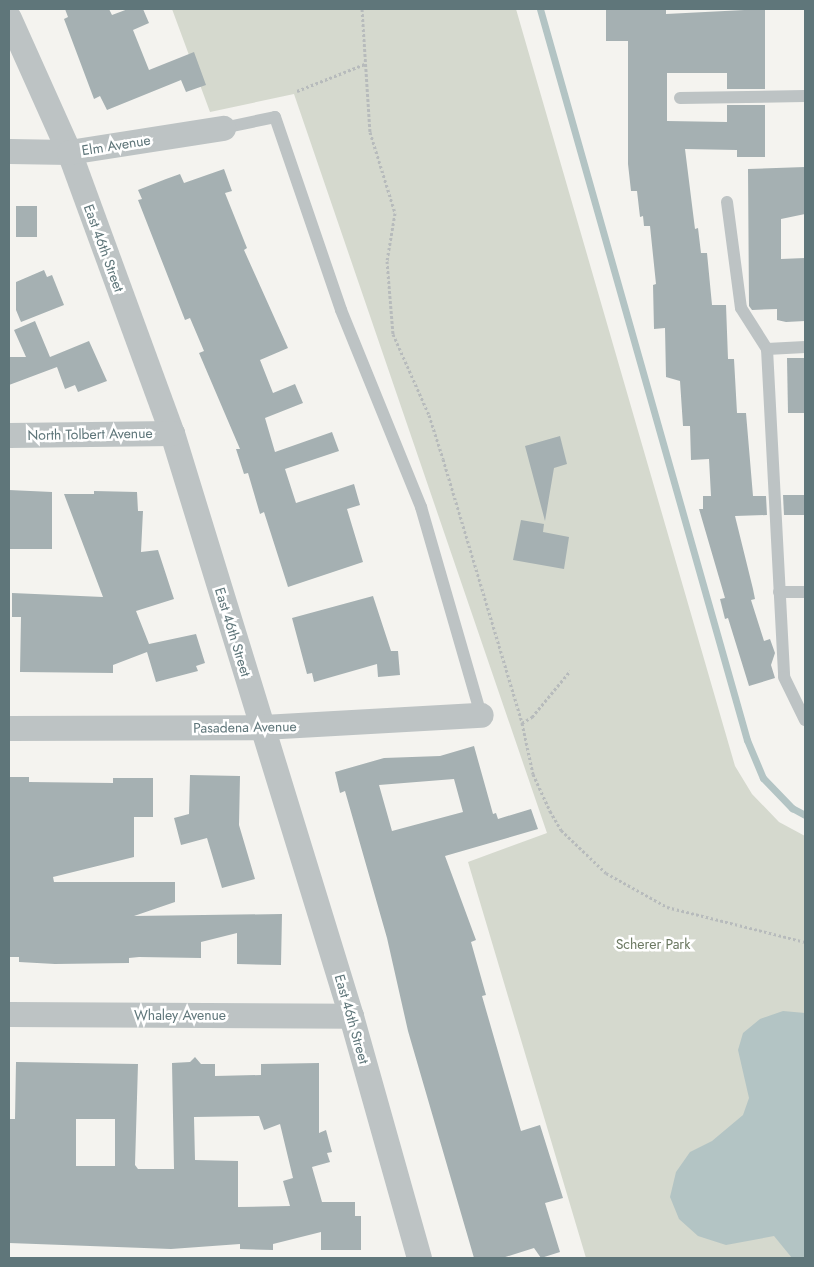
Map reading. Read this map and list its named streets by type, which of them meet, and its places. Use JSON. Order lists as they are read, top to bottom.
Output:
{
  "streets": {
    "street": [
      "Elm Avenue",
      "East 46th Street",
      "North Tolbert Avenue",
      "Pasadena Avenue",
      "Whaley Avenue"
    ]
  },
  "crossings": [
    ["Elm Avenue", "East 46th Street"],
    ["East 46th Street", "North Tolbert Avenue"],
    ["East 46th Street", "Pasadena Avenue"],
    ["East 46th Street", "Whaley Avenue"]
  ],
  "parks": ["Scherer Park"]
}
